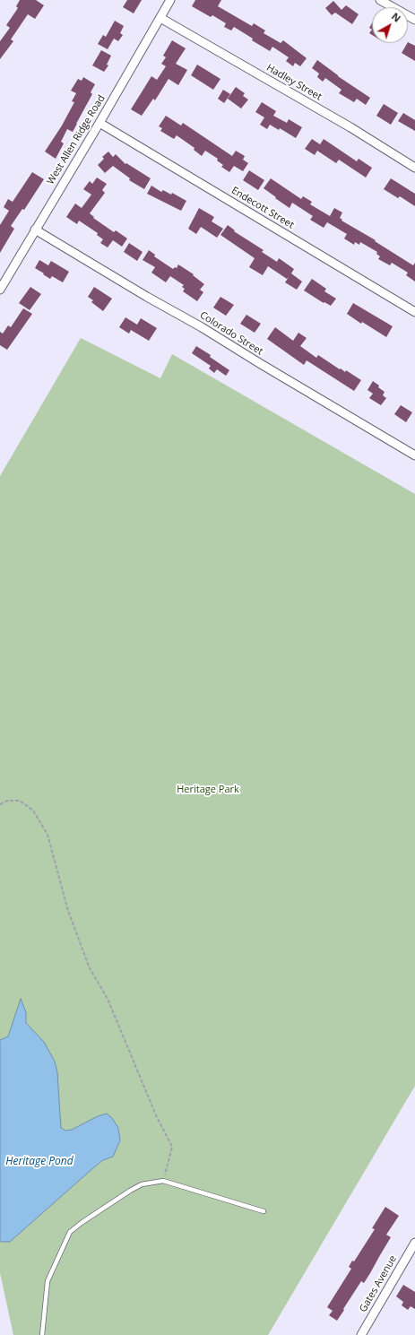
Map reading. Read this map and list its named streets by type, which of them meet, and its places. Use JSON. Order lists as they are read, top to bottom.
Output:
{
  "streets": {
    "street": [
      "Hadley Street",
      "West Allen Ridge Road",
      "Endecott Street",
      "Colorado Street",
      "Gates Avenue"
    ]
  },
  "crossings": [
    ["Hadley Street", "West Allen Ridge Road"],
    ["West Allen Ridge Road", "Endecott Street"],
    ["West Allen Ridge Road", "Colorado Street"]
  ],
  "water": ["Heritage Pond"],
  "parks": ["Heritage Park"],
  "north": "top right"
}
